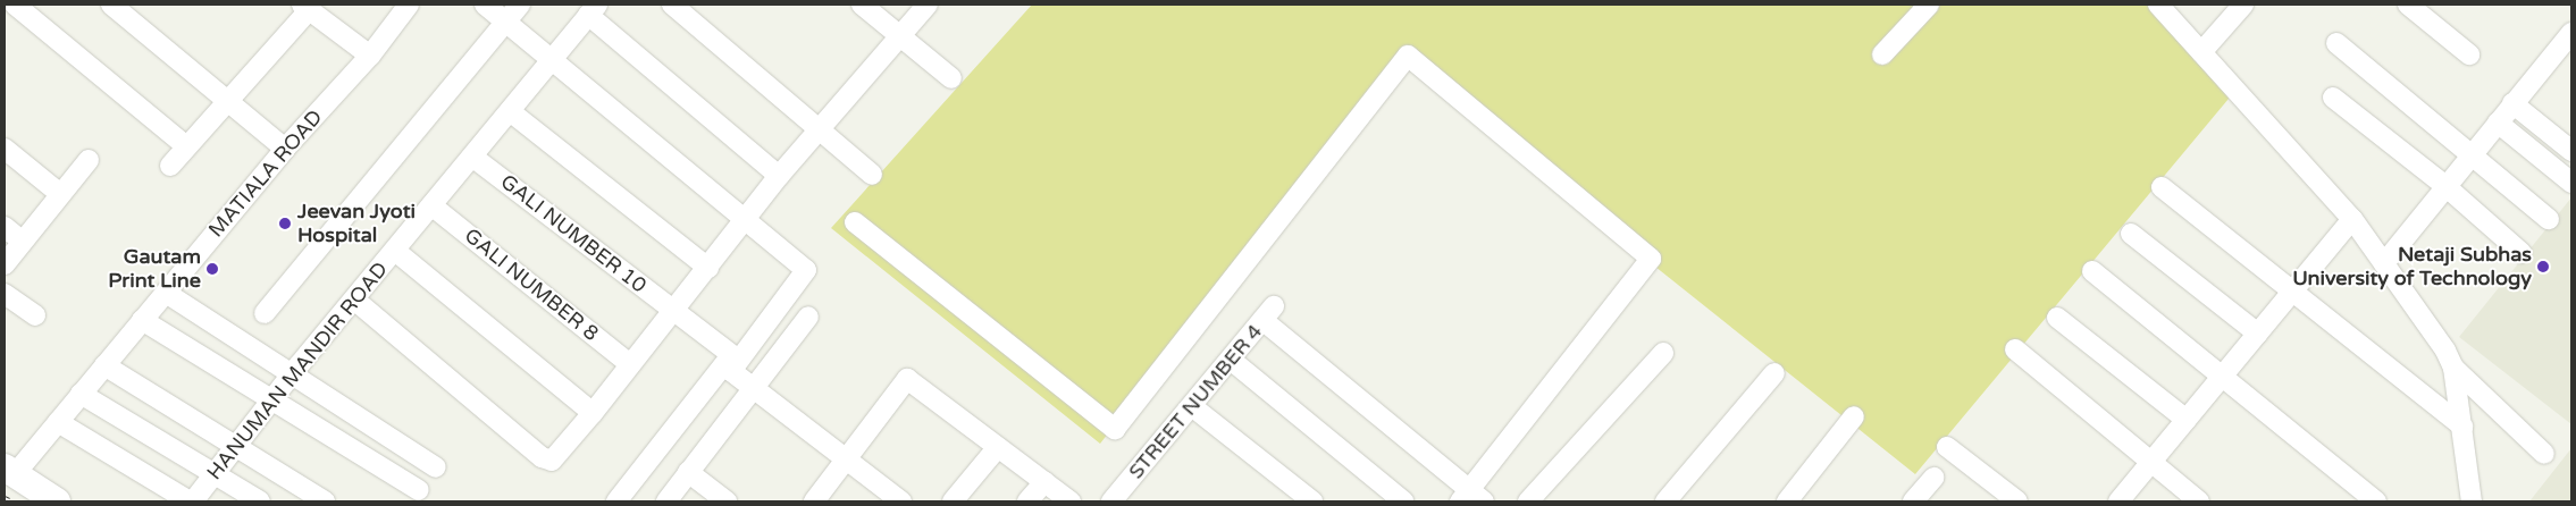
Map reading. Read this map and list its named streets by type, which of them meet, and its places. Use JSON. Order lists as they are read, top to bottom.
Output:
{
  "streets": {
    "street": [
      "MATIALA ROAD",
      "GALI NUMBER 10",
      "GALI NUMBER 8",
      "HANUMAN MANDIR ROAD",
      "STREET NUMBER 4"
    ]
  },
  "crossings": [
    ["GALI NUMBER 10", "HANUMAN MANDIR ROAD"],
    ["GALI NUMBER 8", "HANUMAN MANDIR ROAD"]
  ],
  "places": ["Jeevan Jyoti Hospital", "Netaji Subhas University of Technology", "Gautam Print Line"]
}
